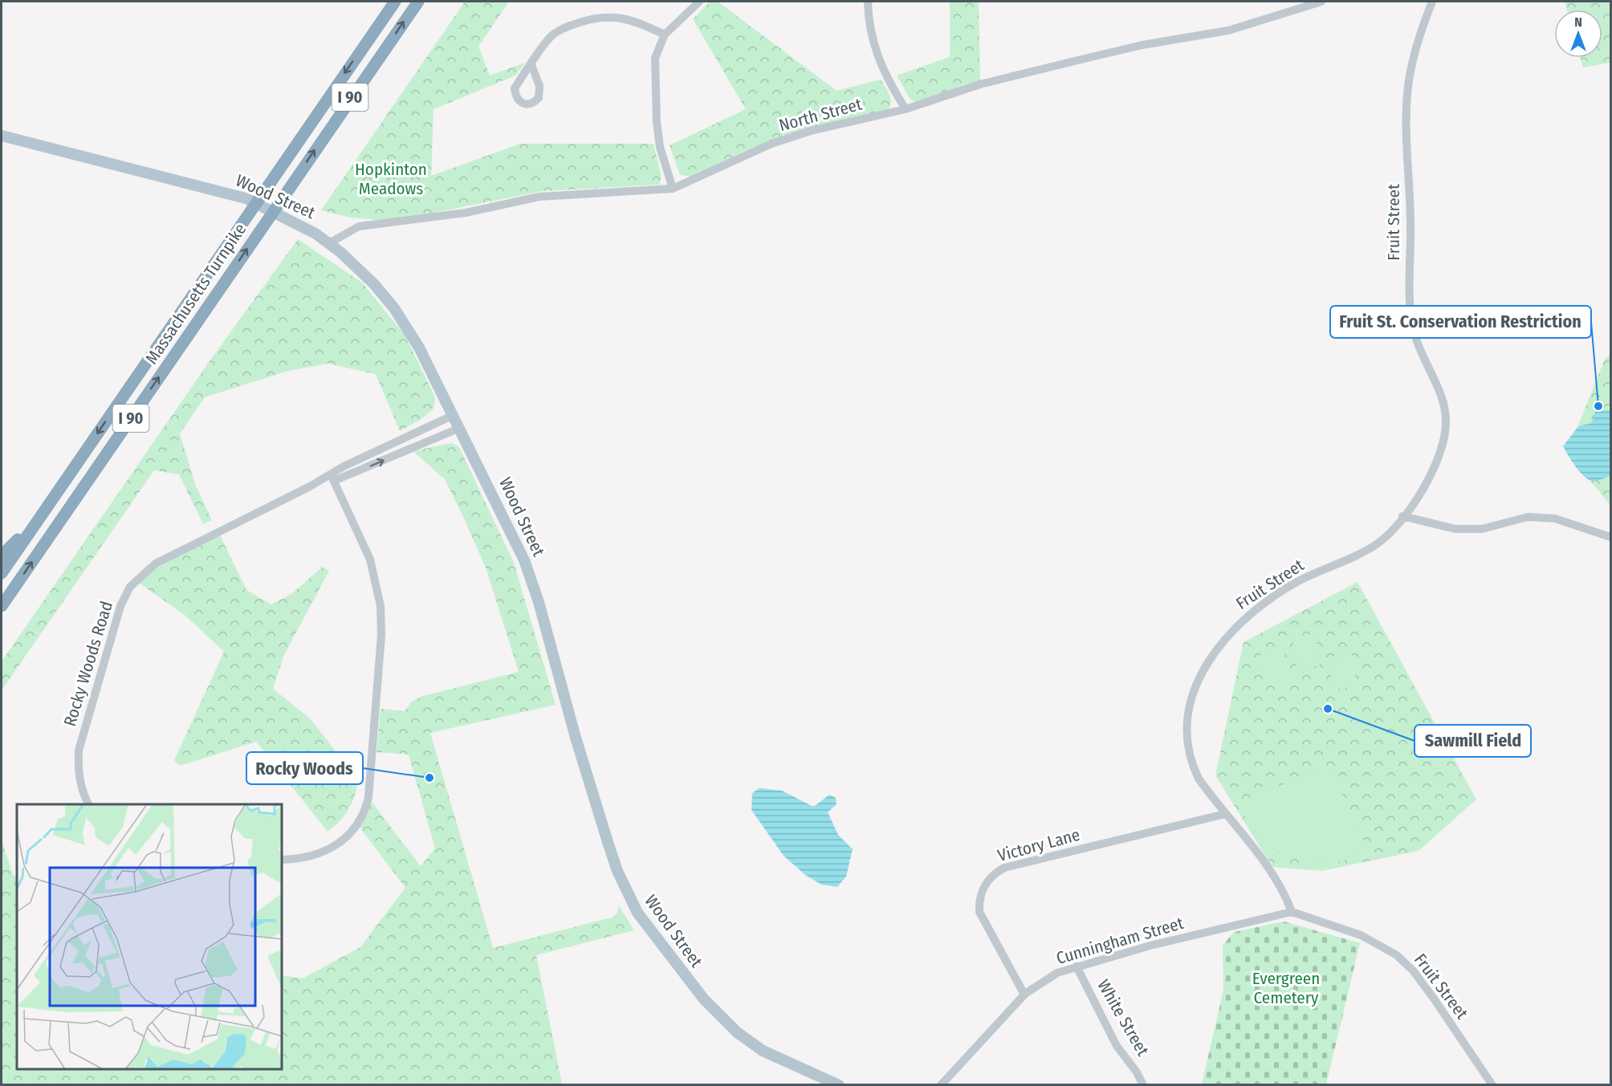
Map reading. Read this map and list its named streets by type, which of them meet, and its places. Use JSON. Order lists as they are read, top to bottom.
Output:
{
  "streets": {
    "highway": ["I 90", "Massachusetts Turnpike"],
    "main road": ["Wood Street"],
    "street": [
      "North Street",
      "Fruit Street",
      "Rocky Woods Road",
      "Victory Lane",
      "Cunningham Street",
      "White Street"
    ]
  },
  "crossings": [
    ["North Street", "Wood Street"],
    ["Wood Street", "Rocky Woods Road"],
    ["Fruit Street", "Victory Lane"],
    ["Fruit Street", "Cunningham Street"],
    ["Victory Lane", "Cunningham Street"],
    ["Cunningham Street", "White Street"]
  ],
  "parks": ["Hopkinton Meadows", "Evergreen Cemetery"],
  "places": ["Fruit St. Conservation Restriction", "Sawmill Field", "Rocky Woods"],
  "north": "top"
}
